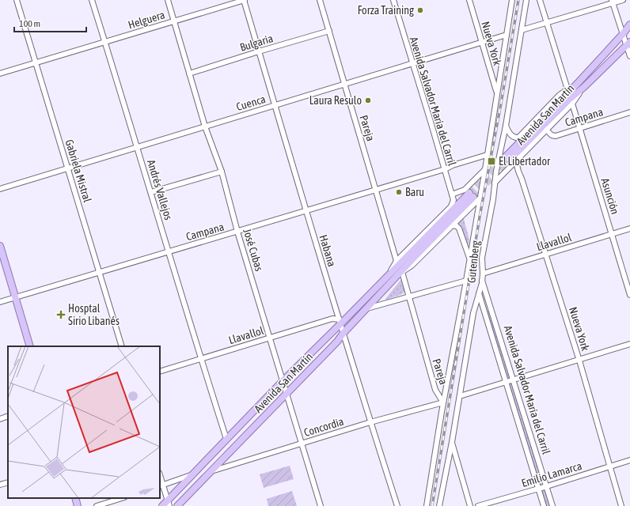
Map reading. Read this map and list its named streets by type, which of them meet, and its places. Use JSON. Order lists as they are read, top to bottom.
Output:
{
  "streets": {
    "main road": ["Avenida San Martín"],
    "street": [
      "Helguera",
      "Bulgaria",
      "Nueva York",
      "Avenida Salvador María del Carril",
      "Cuenca",
      "Campana",
      "Pareja",
      "Gabriela Mistral",
      "Andrés Vallejos",
      "Asunción",
      "Llavallol",
      "José Cubas",
      "Habana",
      "Gutenberg",
      "Concordia",
      "Emilio Lamarca"
    ]
  },
  "crossings": [
    ["Helguera", "Gabriela Mistral"],
    ["Helguera", "Andrés Vallejos"],
    ["Helguera", "José Cubas"],
    ["Helguera", "Habana"],
    ["Bulgaria", "Pareja"],
    ["Bulgaria", "José Cubas"],
    ["Bulgaria", "Habana"],
    ["Nueva York", "Cuenca"],
    ["Nueva York", "Avenida San Martín"],
    ["Nueva York", "Llavallol"],
    ["Nueva York", "Gutenberg"],
    ["Nueva York", "Emilio Lamarca"],
    ["Avenida Salvador María del Carril", "Cuenca"],
    ["Avenida Salvador María del Carril", "Avenida San Martín"],
    ["Avenida Salvador María del Carril", "Campana"],
    ["Avenida Salvador María del Carril", "Gutenberg"],
    ["Avenida Salvador María del Carril", "Emilio Lamarca"],
    ["Cuenca", "Pareja"],
    ["Cuenca", "Gabriela Mistral"],
    ["Cuenca", "Andrés Vallejos"],
    ["Cuenca", "José Cubas"],
    ["Cuenca", "Habana"],
    ["Cuenca", "Gutenberg"],
    ["Avenida San Martín", "Campana"],
    ["Avenida San Martín", "Pareja"],
    ["Avenida San Martín", "Andrés Vallejos"],
    ["Avenida San Martín", "Asunción"],
    ["Avenida San Martín", "Llavallol"],
    ["Avenida San Martín", "José Cubas"],
    ["Avenida San Martín", "Habana"],
    ["Avenida San Martín", "Gutenberg"],
    ["Avenida San Martín", "Concordia"],
    ["Campana", "Pareja"],
    ["Campana", "Gabriela Mistral"],
    ["Campana", "Andrés Vallejos"],
    ["Campana", "Asunción"],
    ["Campana", "José Cubas"],
    ["Campana", "Habana"],
    ["Campana", "Gutenberg"],
    ["Pareja", "Gutenberg"],
    ["Pareja", "Concordia"],
    ["Andrés Vallejos", "Llavallol"],
    ["Asunción", "Llavallol"],
    ["Llavallol", "José Cubas"],
    ["Llavallol", "Habana"],
    ["Llavallol", "Gutenberg"],
    ["José Cubas", "Concordia"],
    ["Habana", "Concordia"],
    ["Gutenberg", "Concordia"]
  ],
  "places": {
    "other": ["Forza Training", "Laura Resulo", "Baru"],
    "transit": ["El Libertador"],
    "health": ["Hosptal Sirio Libanés"]
  },
  "scale_bar": "100 m"
}
